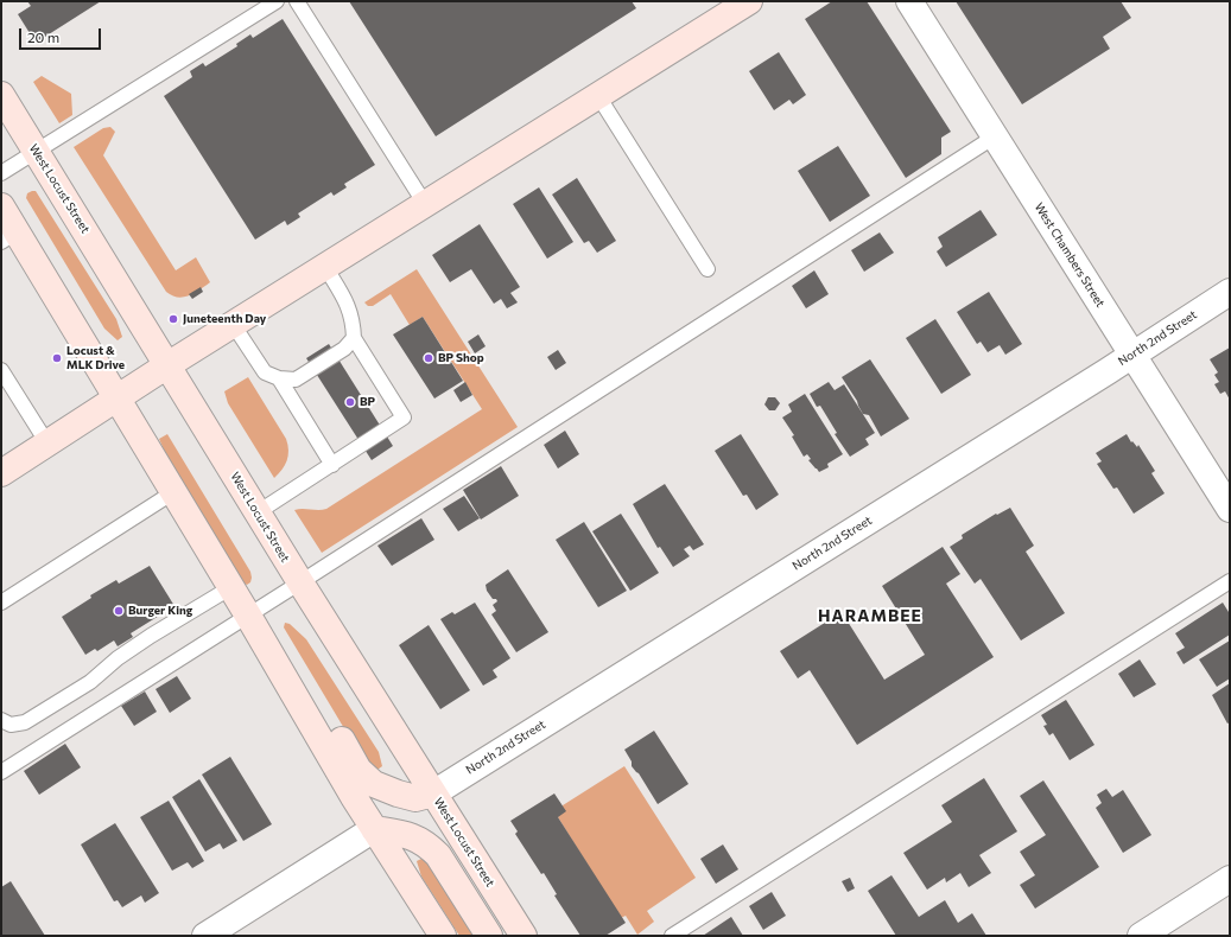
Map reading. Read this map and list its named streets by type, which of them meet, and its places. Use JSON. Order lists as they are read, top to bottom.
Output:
{
  "streets": {
    "main road": ["West Locust Street"],
    "street": ["West Chambers Street", "North 2nd Street"]
  },
  "crossings": [
    ["West Locust Street", "North 2nd Street"],
    ["West Chambers Street", "North 2nd Street"]
  ],
  "districts": ["HARAMBEE"],
  "places": [
    "Juneteenth Day",
    "Locust & MLK Drive",
    "BP Shop",
    "BP",
    "Burger King"
  ],
  "scale_bar": "20 m"
}
